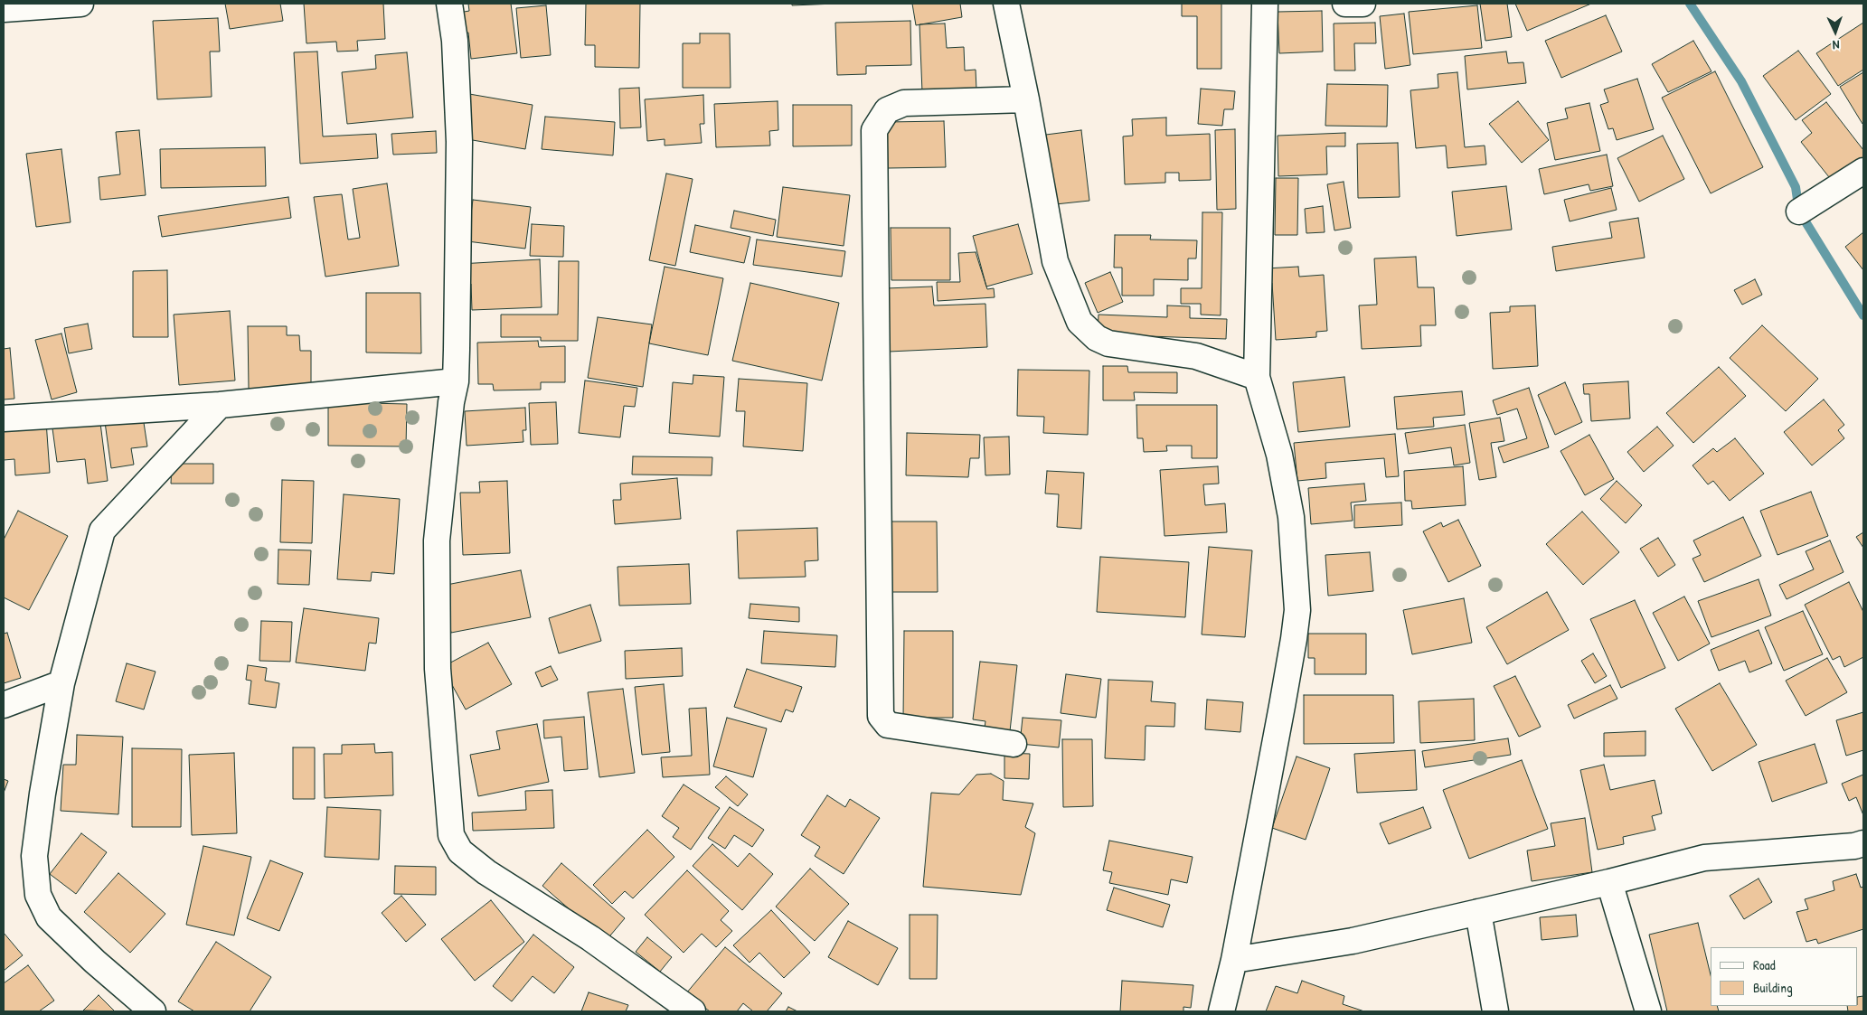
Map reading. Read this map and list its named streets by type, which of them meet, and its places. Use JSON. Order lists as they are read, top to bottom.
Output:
{
  "legend": ["Road", "Building"],
  "north": "bottom"
}
